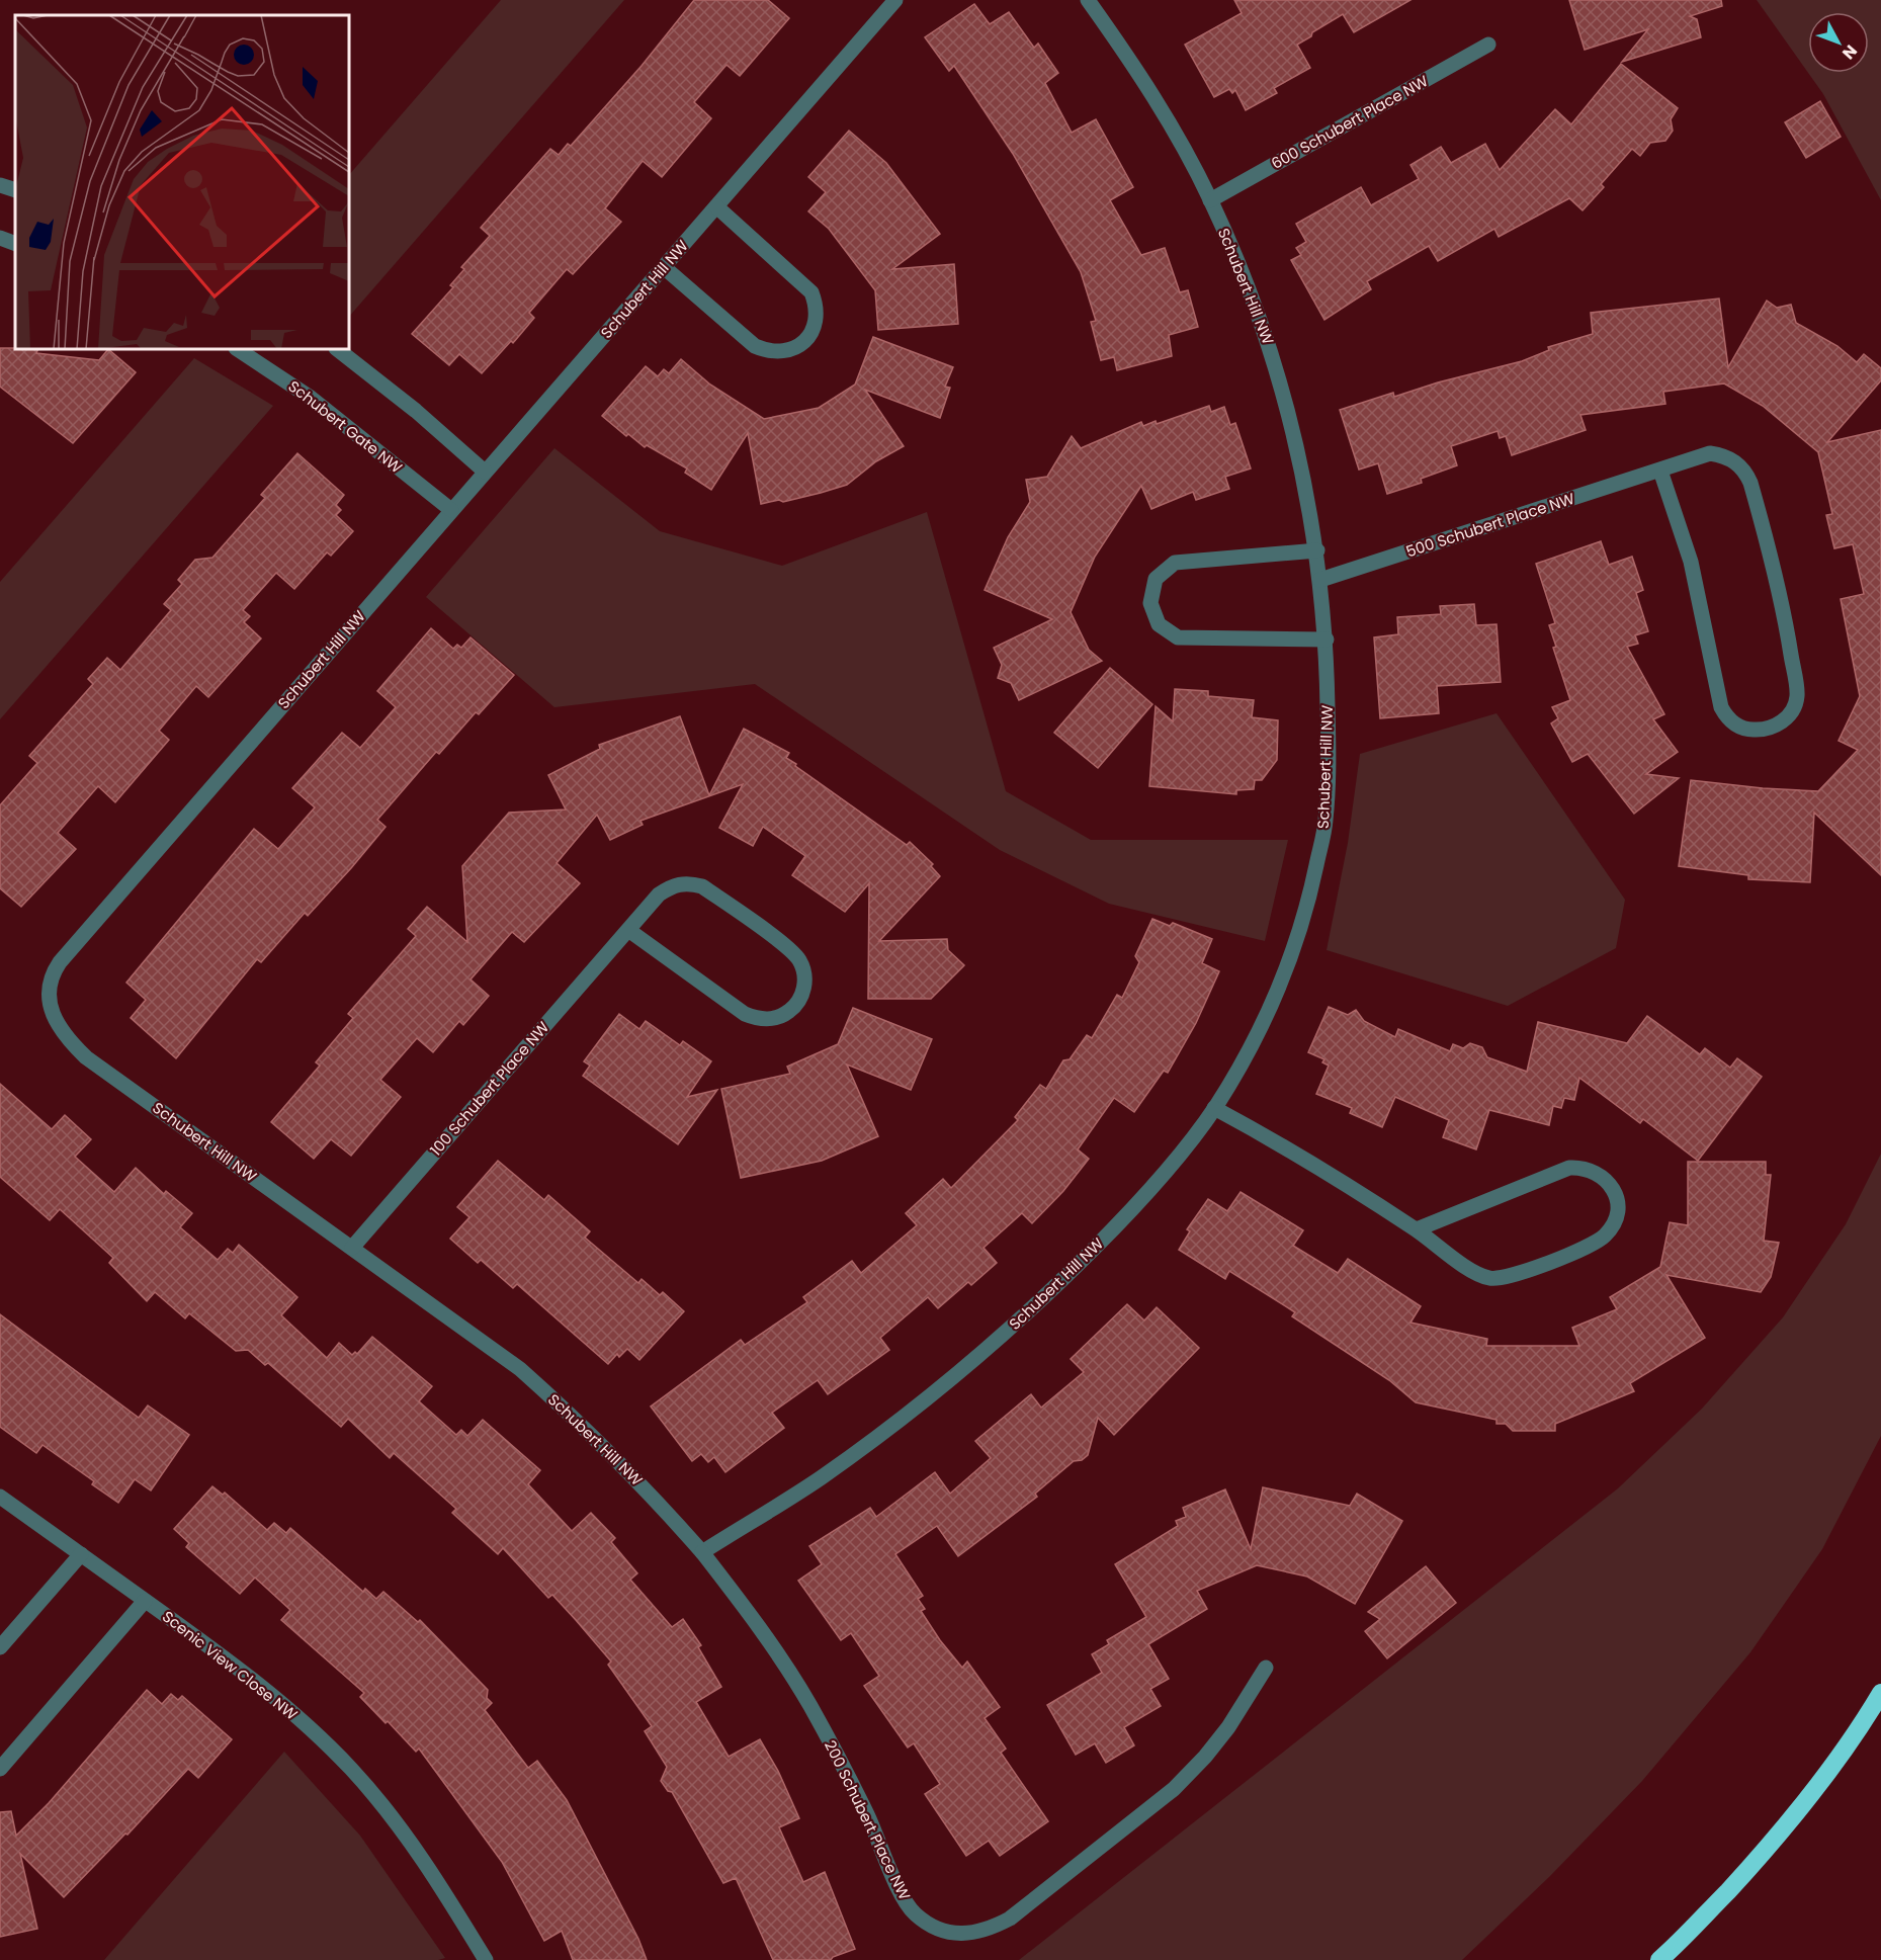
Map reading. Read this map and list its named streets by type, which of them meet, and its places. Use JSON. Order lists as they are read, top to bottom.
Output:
{
  "streets": {
    "street": [
      "600 Schubert Place NW",
      "Schubert Hill NW",
      "Schubert Gate NW",
      "500 Schubert Place NW",
      "100 Schubert Place NW",
      "Scenic View Close NW",
      "200 Schubert Place NW"
    ]
  },
  "crossings": [
    ["600 Schubert Place NW", "Schubert Hill NW"],
    ["Schubert Hill NW", "Schubert Gate NW"],
    ["Schubert Hill NW", "500 Schubert Place NW"],
    ["Schubert Hill NW", "100 Schubert Place NW"],
    ["Schubert Hill NW", "200 Schubert Place NW"]
  ],
  "north": "bottom right"
}
